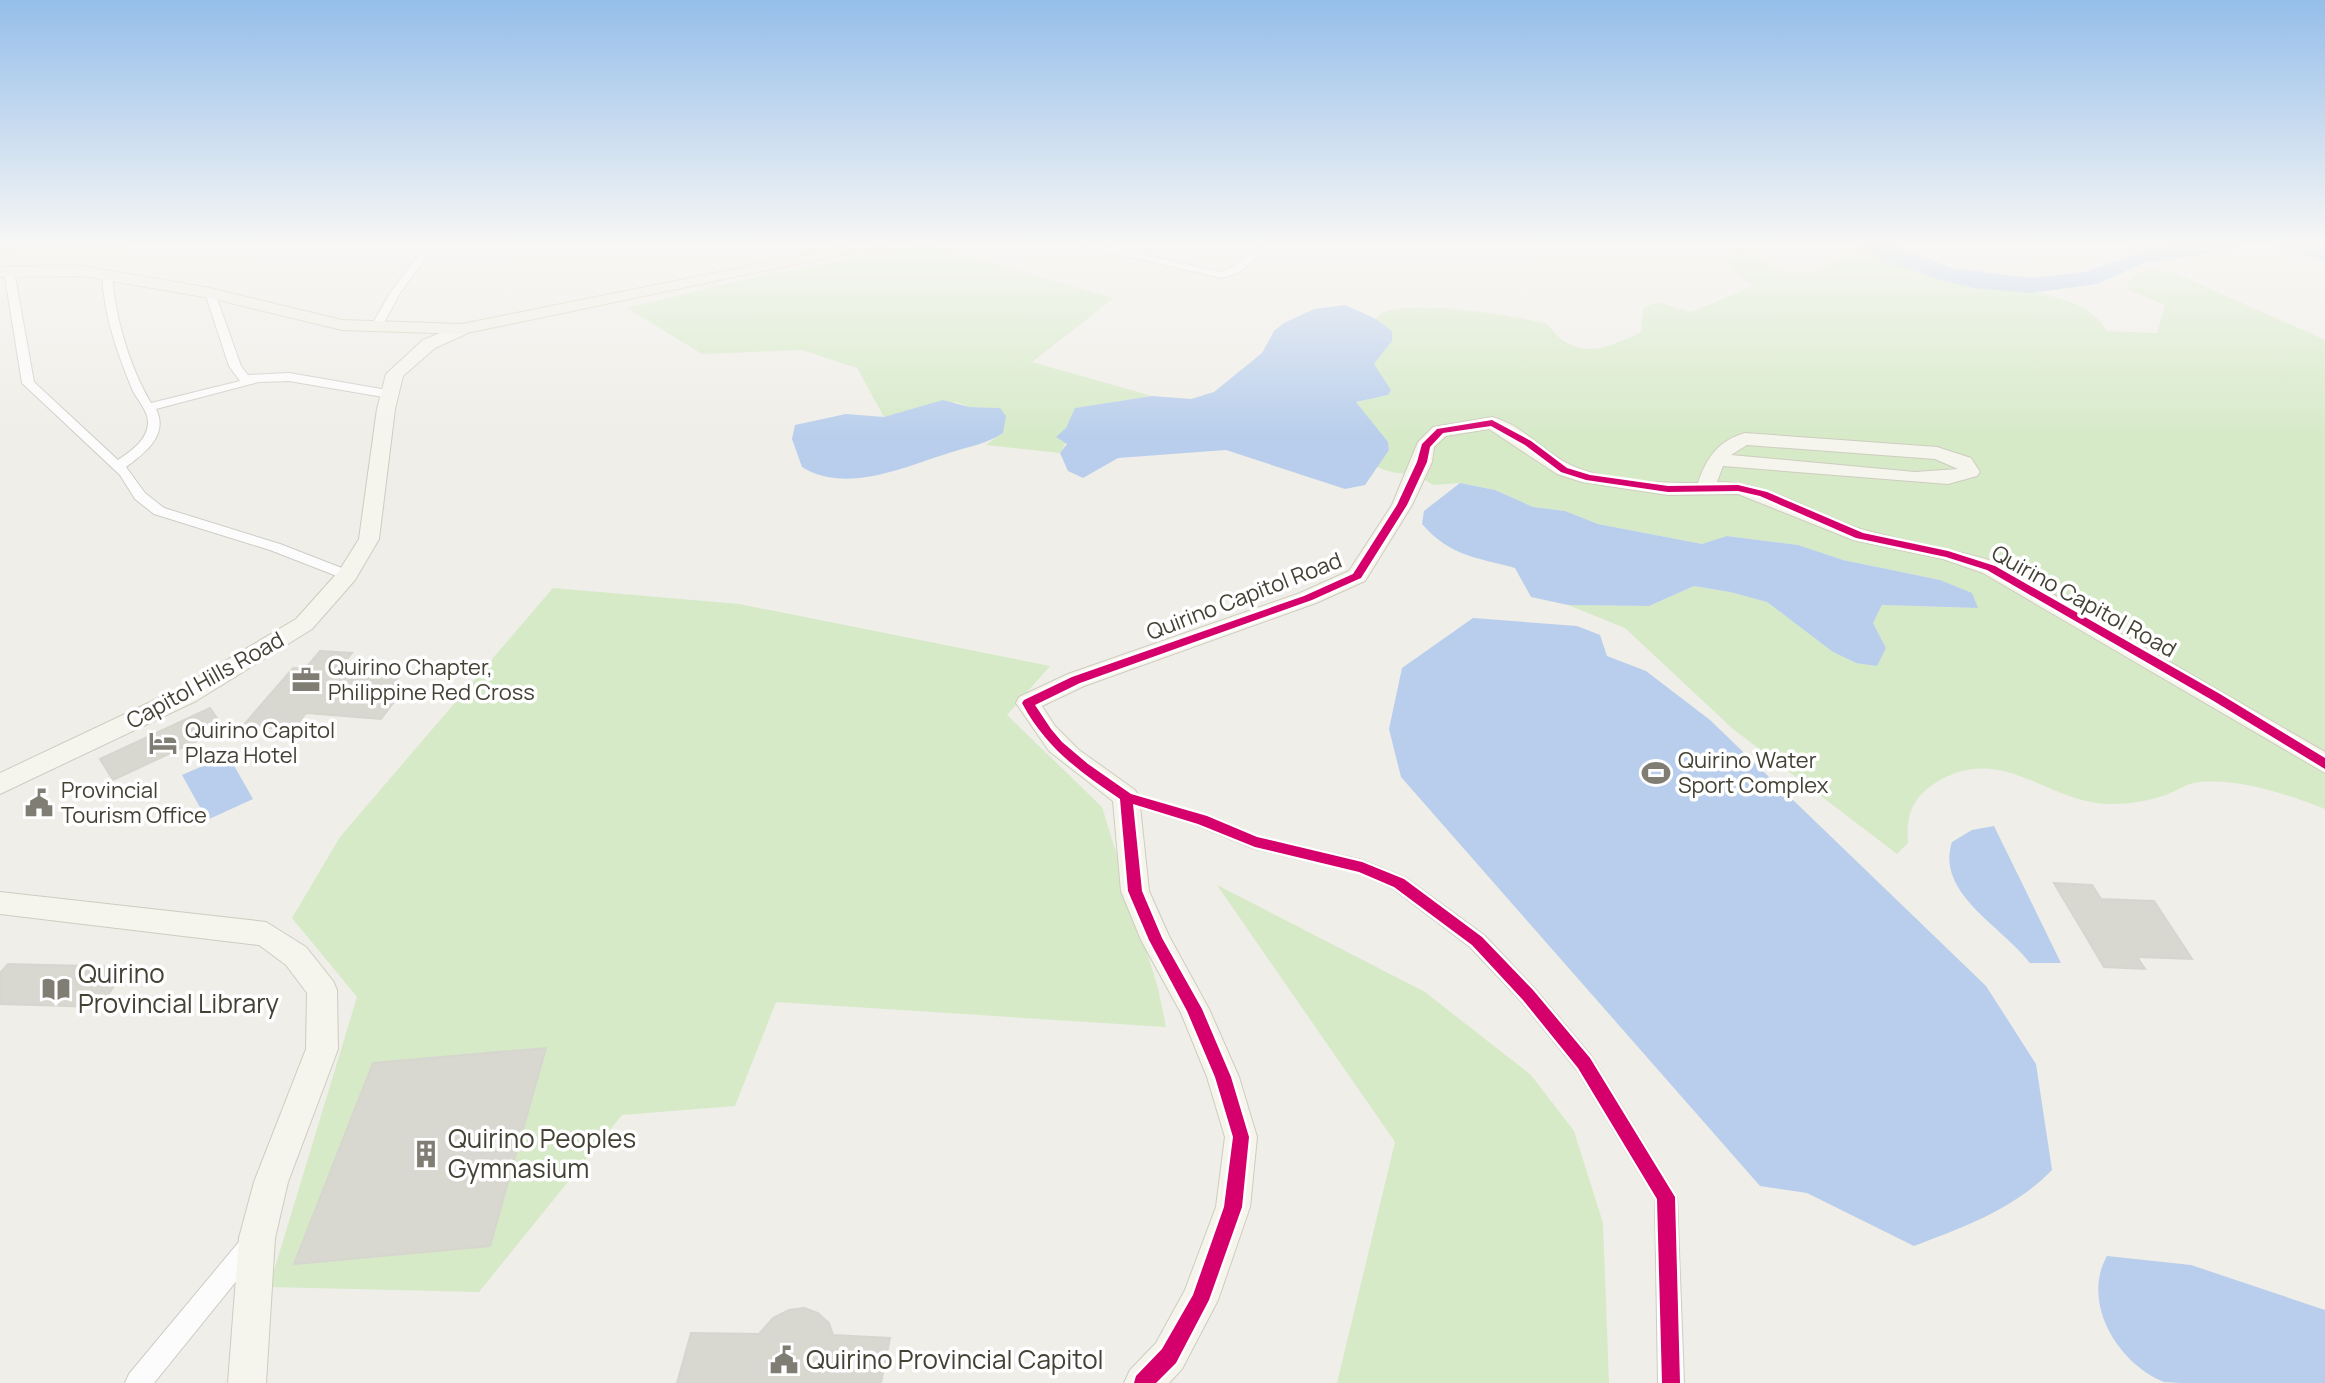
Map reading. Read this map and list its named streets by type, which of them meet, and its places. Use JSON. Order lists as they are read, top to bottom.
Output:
{
  "streets": {
    "street": ["Quirino Capitol Road", "Capitol Hills Road"]
  },
  "places": {
    "office": ["Quirino Chapter, Philippine Red Cross"],
    "hotel": ["Quirino Capitol Plaza Hotel"],
    "sports": ["Quirino Water Sport Complex"],
    "public building": ["Provincial Tourism Office", "Quirino Provincial Capitol"],
    "library": ["Quirino Provincial Library"],
    "building": ["Quirino Peoples Gymnasium"]
  }
}
